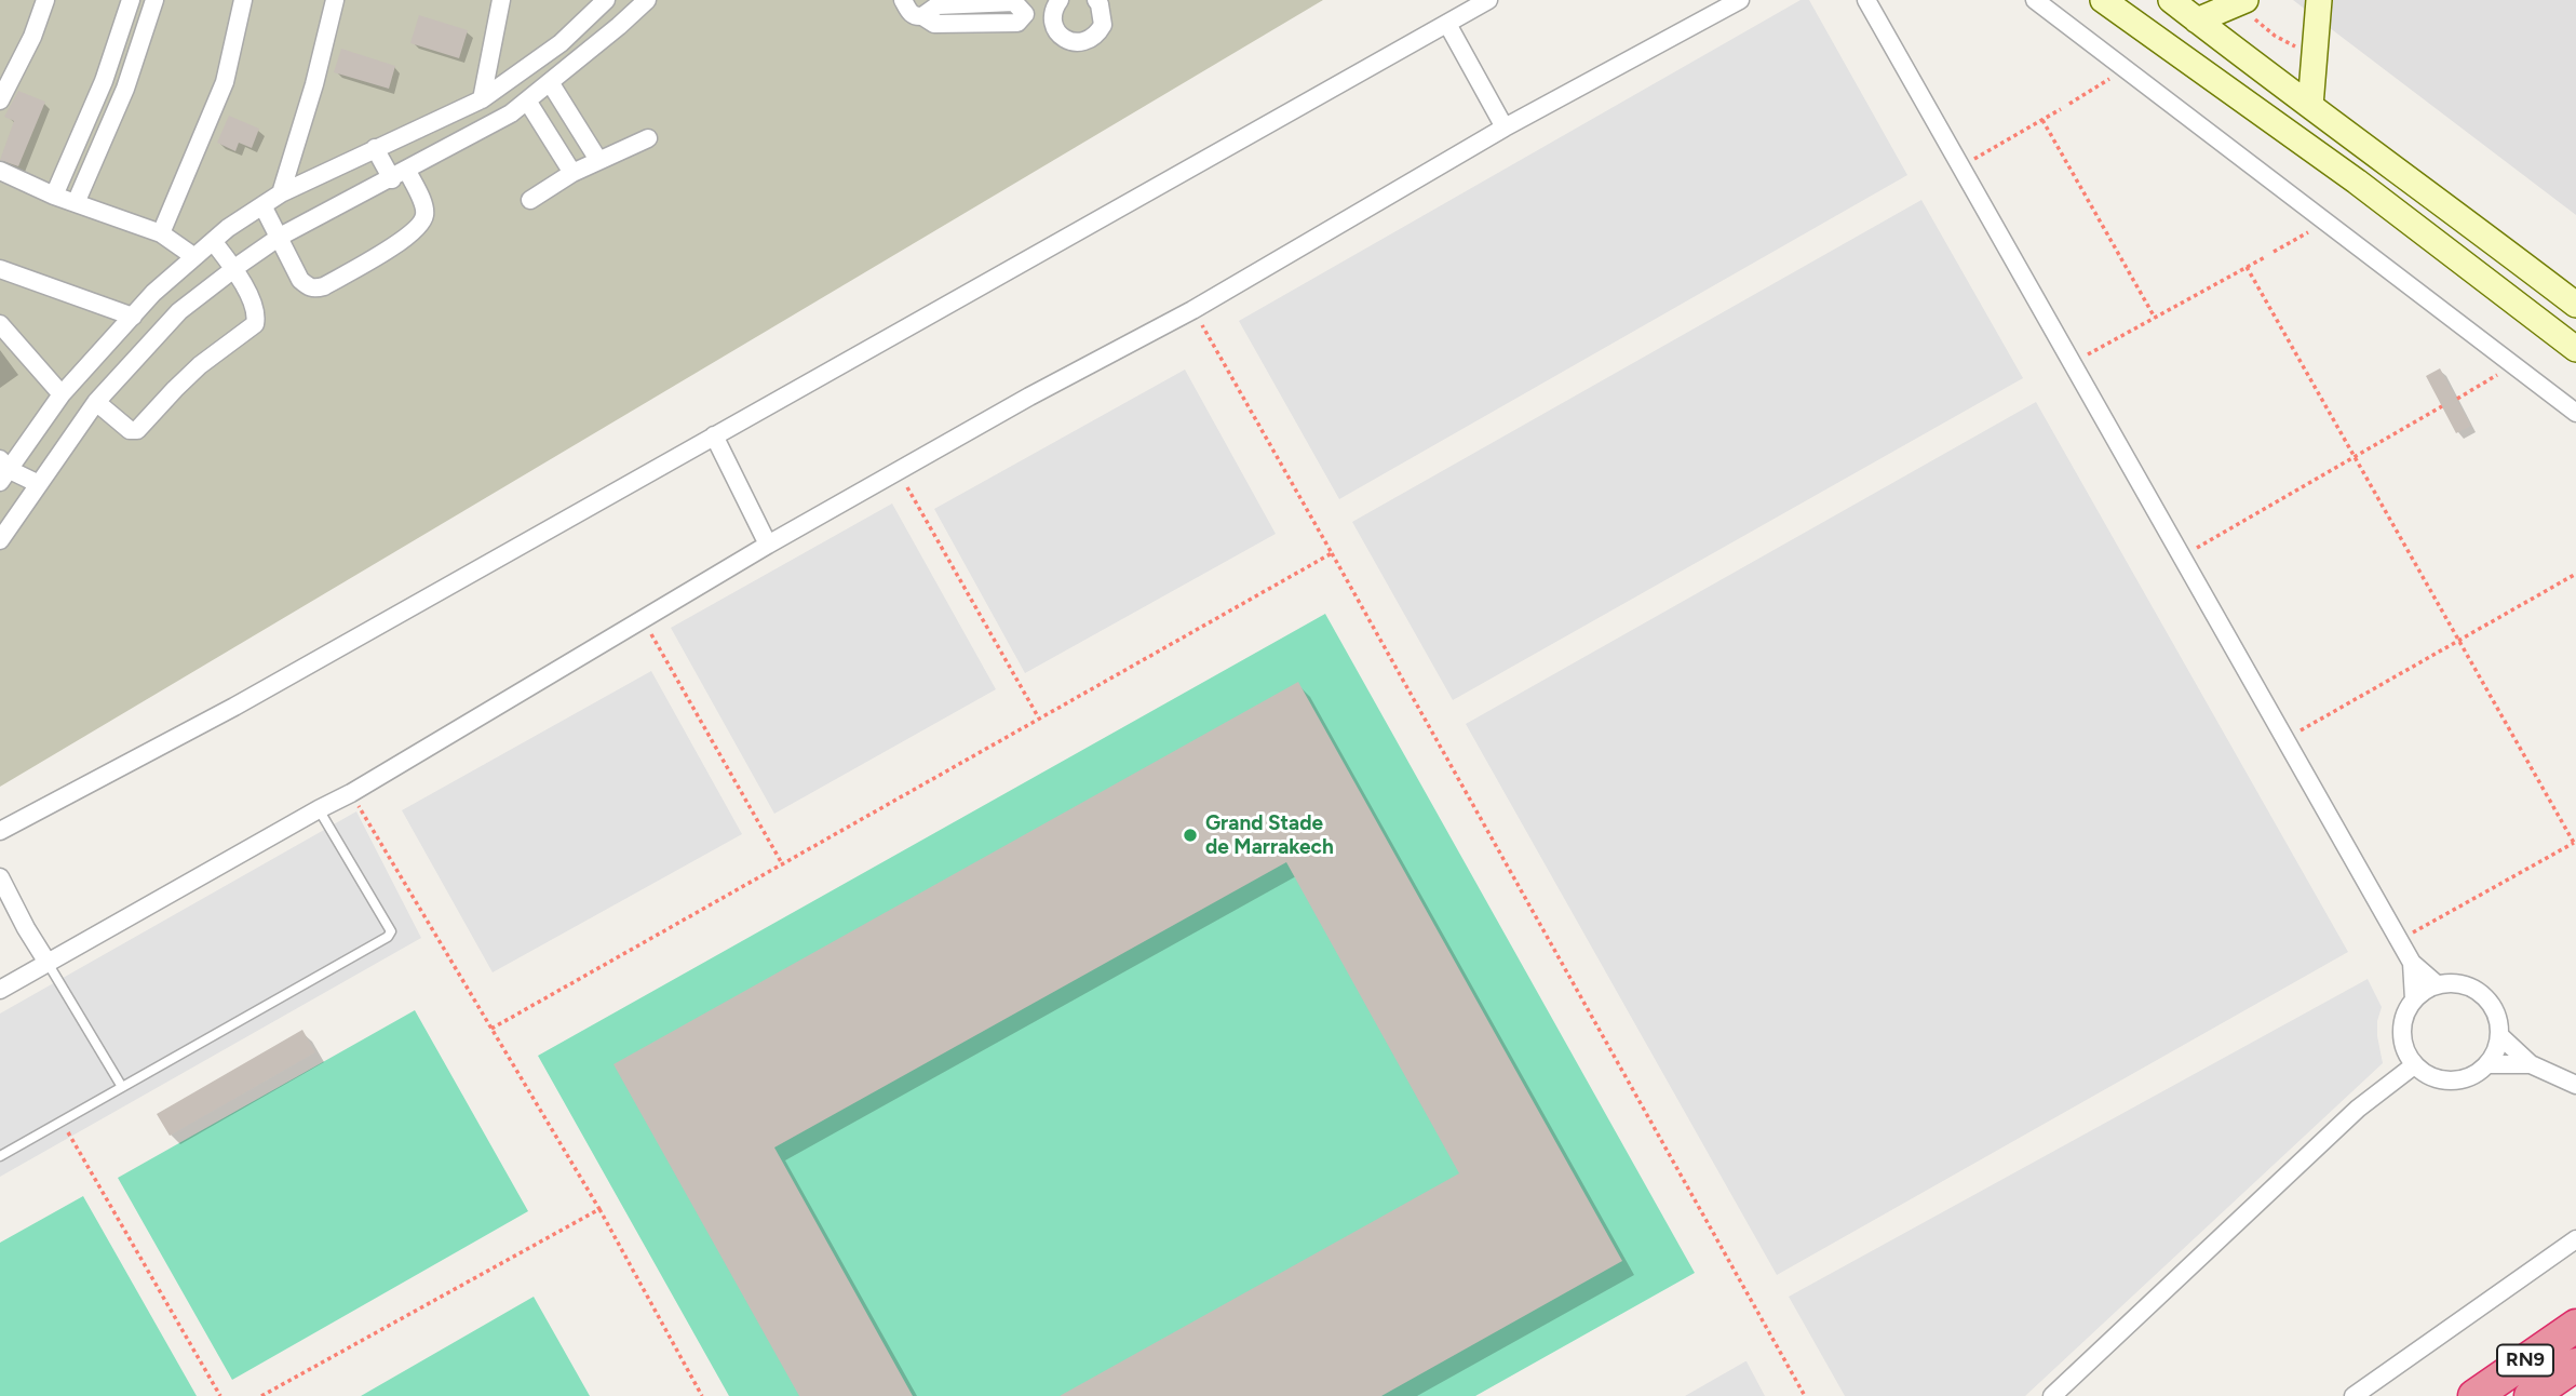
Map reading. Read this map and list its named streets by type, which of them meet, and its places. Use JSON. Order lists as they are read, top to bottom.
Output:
{
  "streets": {
    "highway": ["RN9"]
  },
  "places": ["Grand Stade de Marrakech"]
}
